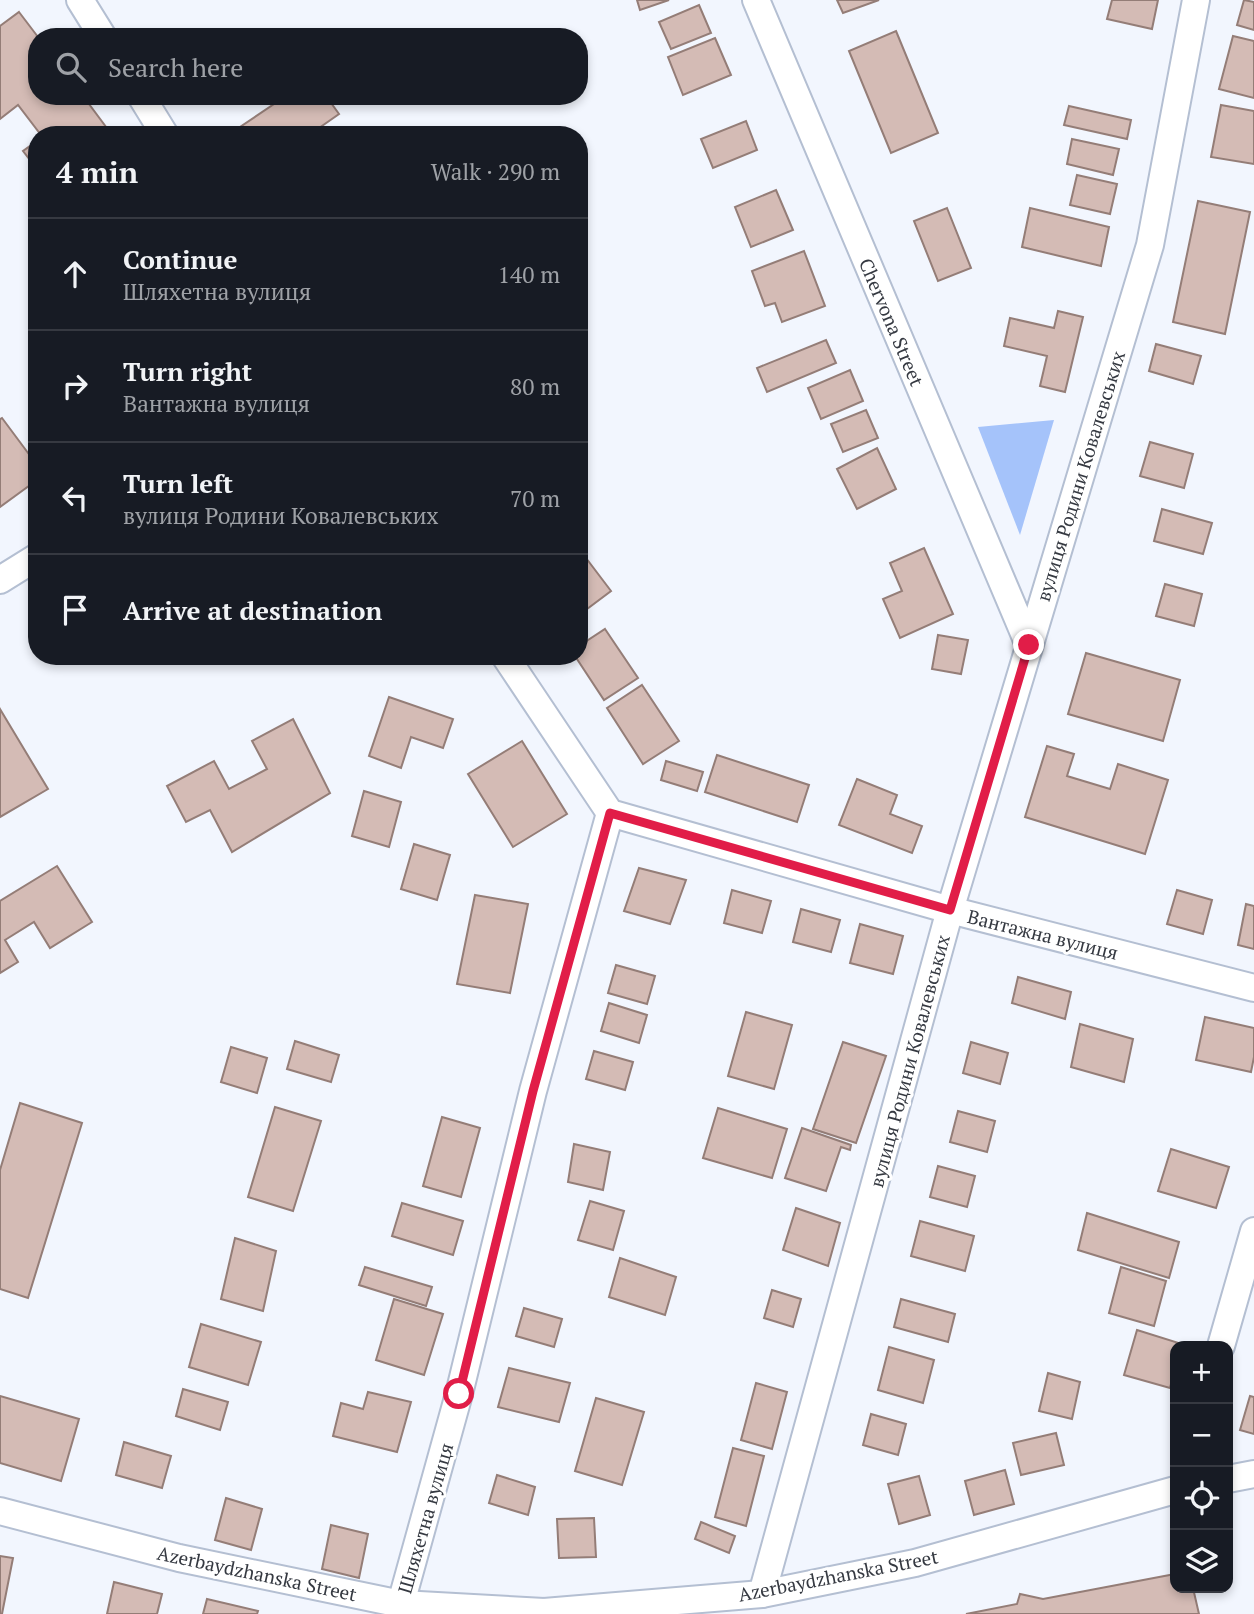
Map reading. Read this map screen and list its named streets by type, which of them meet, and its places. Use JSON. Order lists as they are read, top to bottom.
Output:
{
  "streets": {
    "street": [
      "Chervona Street",
      "вулиця Родини Ковалевських",
      "Вантажна вулиця",
      "Шляхетна вулиця",
      "Azerbaydzhanska Street"
    ]
  },
  "crossings": [
    ["Chervona Street", "вулиця Родини Ковалевських"],
    ["вулиця Родини Ковалевських", "Вантажна вулиця"],
    ["вулиця Родини Ковалевських", "Azerbaydzhanska Street"],
    ["Вантажна вулиця", "Шляхетна вулиця"],
    ["Шляхетна вулиця", "Azerbaydzhanska Street"]
  ],
  "page": {
    "search": "Search here",
    "heading": ["4 min", "Walk · 290 m"],
    "list": [
      ["Continue", "Шляхетна вулиця", "140 m"],
      ["Turn right", "Вантажна вулиця", "80 m"],
      ["Turn left", "вулиця Родини Ковалевських", "70 m"],
      "Arrive at destination"
    ],
    "map_buttons": ["+", "−"]
  }
}
